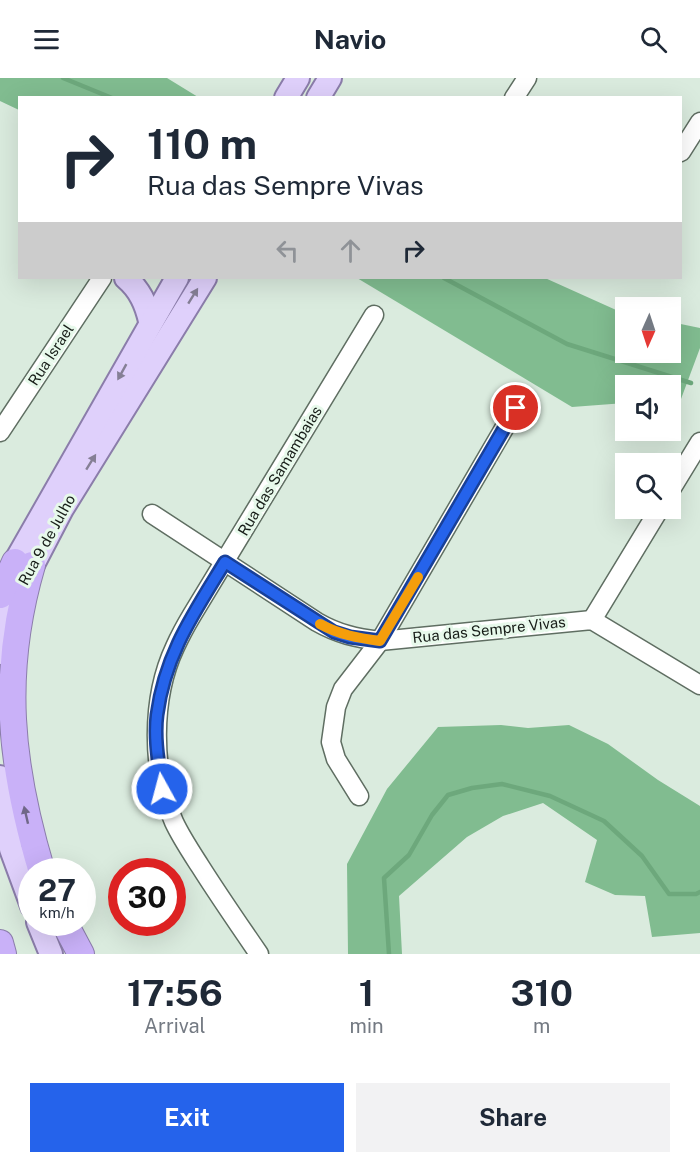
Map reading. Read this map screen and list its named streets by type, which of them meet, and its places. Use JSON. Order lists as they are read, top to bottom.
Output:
{
  "streets": {
    "main road": ["Rua 9 de Julho"],
    "street": ["Rua Israel", "Rua das Samambaias", "Rua das Sempre Vivas"]
  },
  "crossings": [
    ["Rua das Samambaias", "Rua das Sempre Vivas"]
  ],
  "north": "bottom",
  "page": {
    "header": "Navio",
    "turn": ["110 m", "Rua das Sempre Vivas"],
    "speed": "27 km/h",
    "limit": "30",
    "eta": [
      "17:56",
      "Arrival",
      "1",
      "min",
      "310",
      "m"
    ],
    "buttons": ["Exit", "Share"]
  }
}
